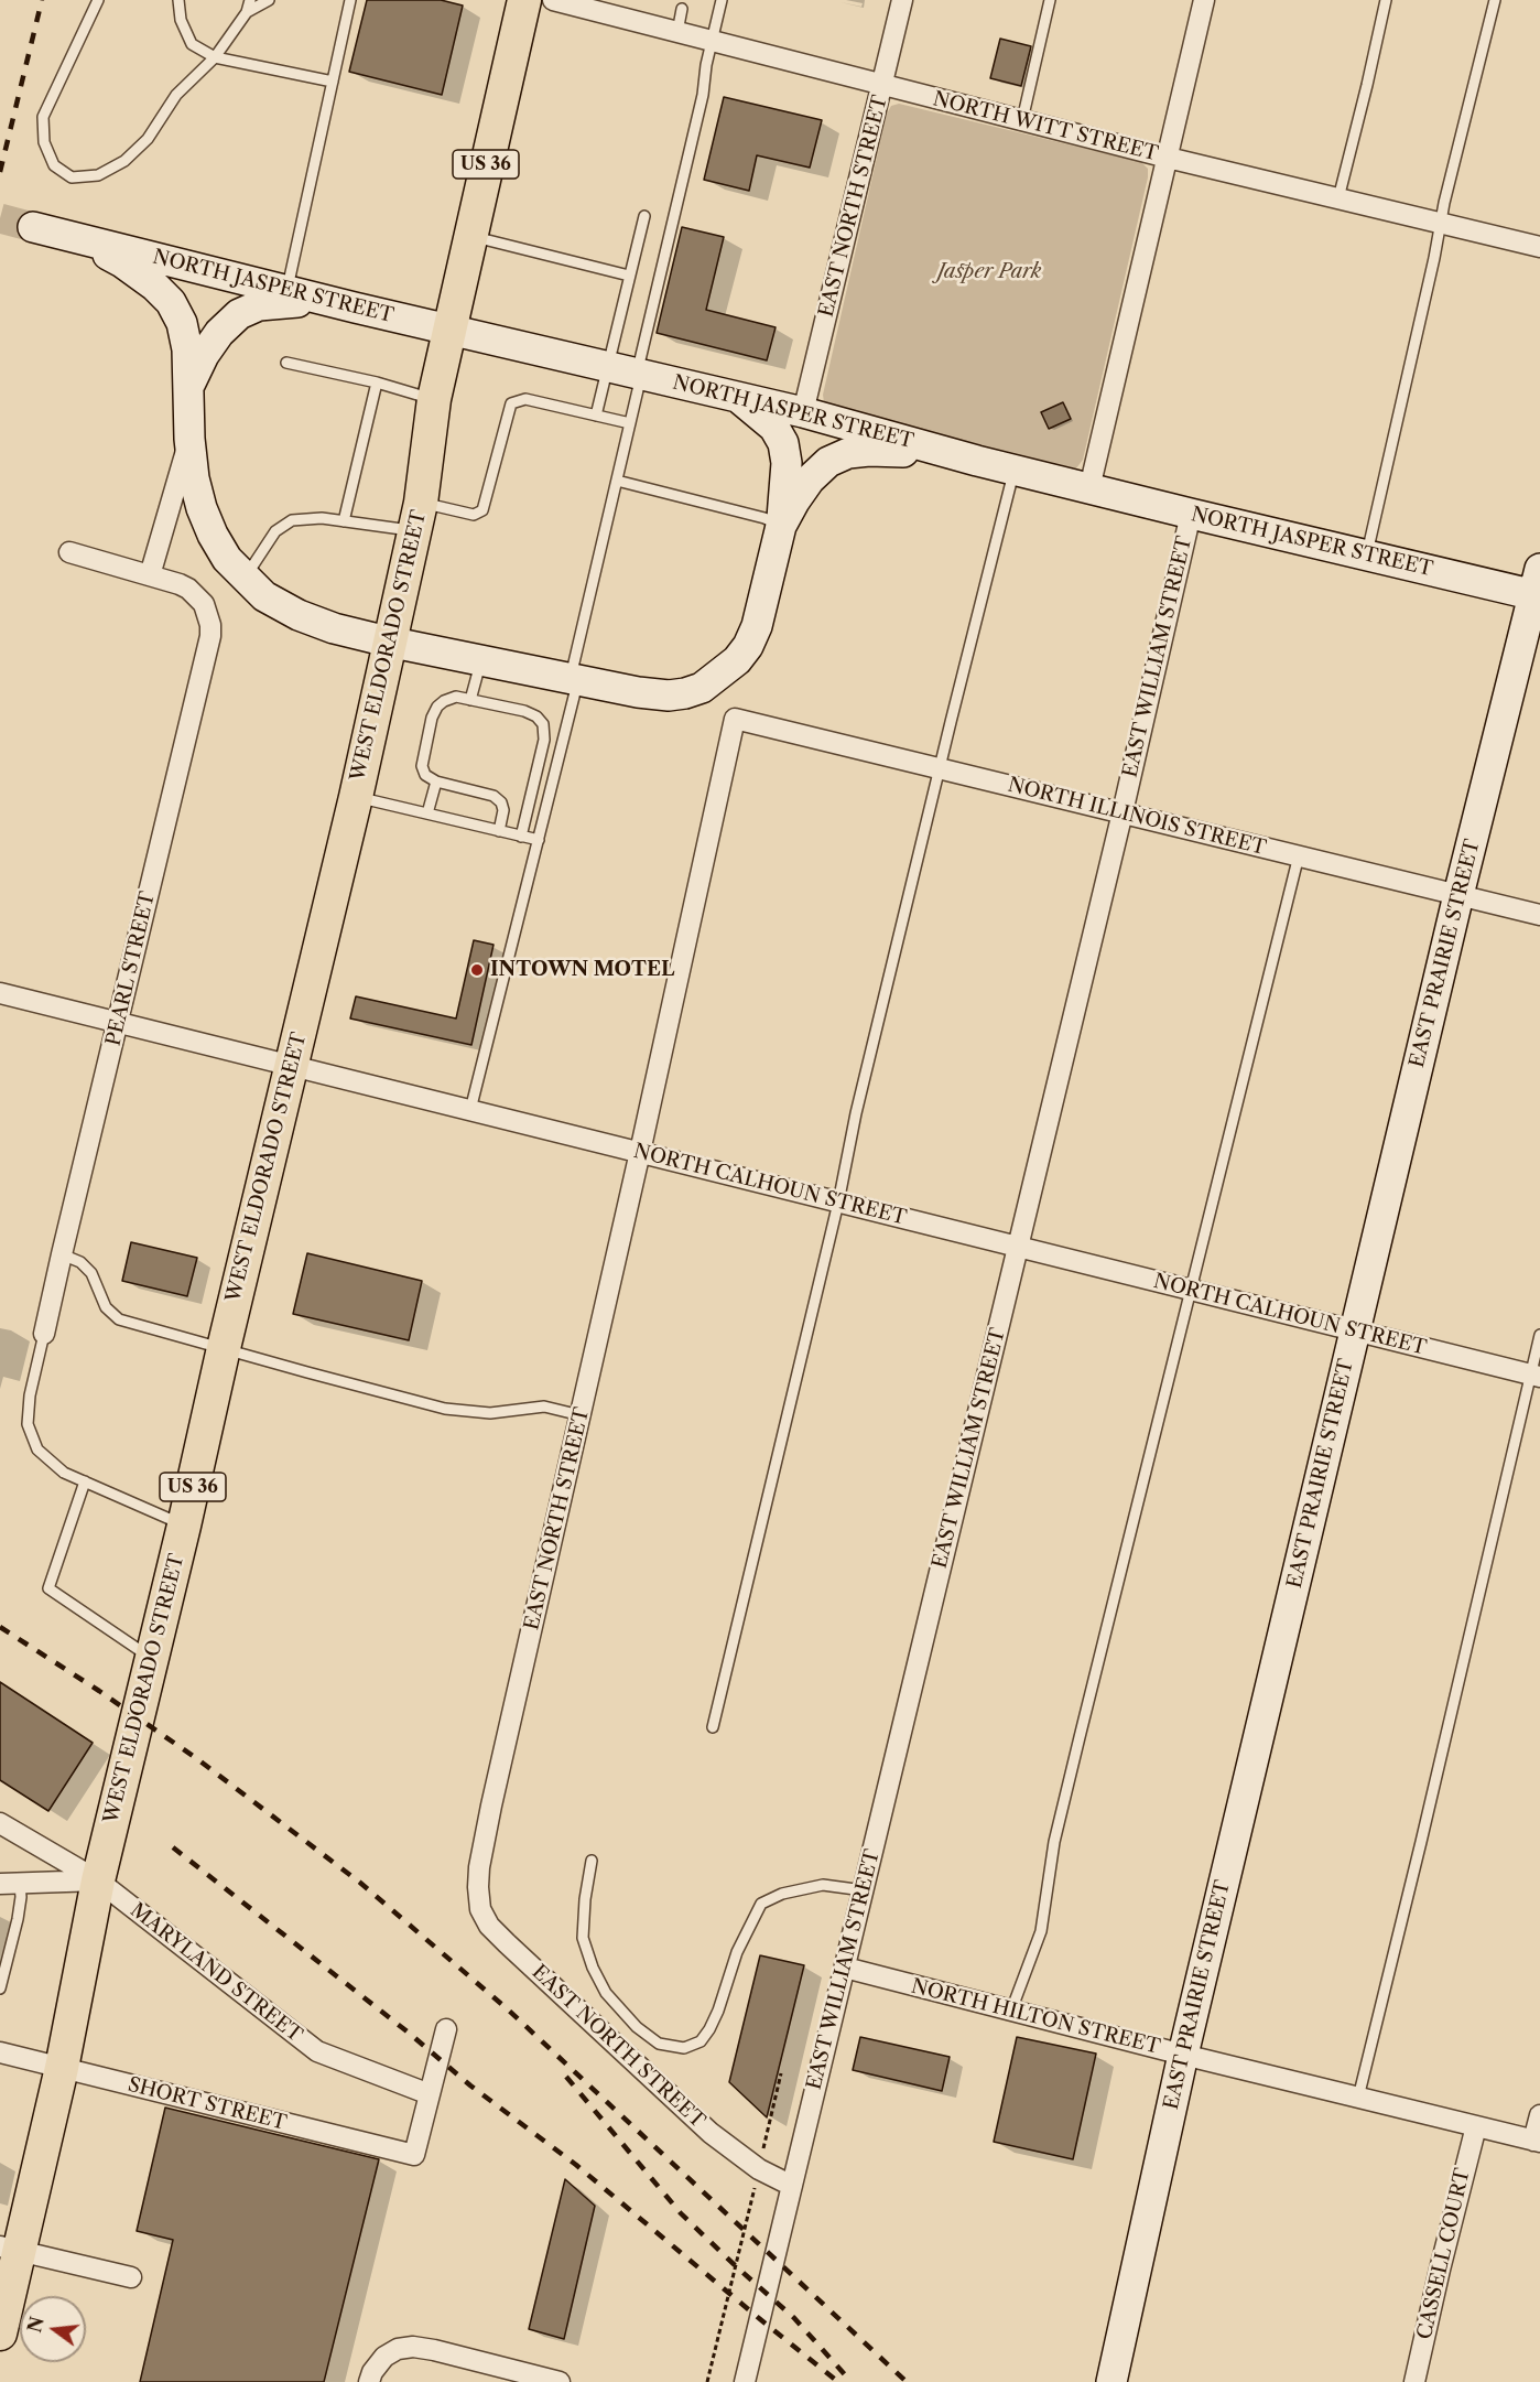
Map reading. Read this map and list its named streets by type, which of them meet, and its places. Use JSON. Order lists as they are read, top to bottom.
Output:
{
  "streets": {
    "main road": ["US 36", "WEST ELDORADO STREET"],
    "street": [
      "NORTH WITT STREET",
      "EAST NORTH STREET",
      "NORTH JASPER STREET",
      "EAST WILLIAM STREET",
      "NORTH ILLINOIS STREET",
      "EAST PRAIRIE STREET",
      "PEARL STREET",
      "NORTH CALHOUN STREET",
      "MARYLAND STREET",
      "NORTH HILTON STREET",
      "SHORT STREET",
      "CASSELL COURT"
    ]
  },
  "crossings": [
    ["NORTH WITT STREET", "EAST NORTH STREET"],
    ["EAST NORTH STREET", "NORTH JASPER STREET"],
    ["EAST NORTH STREET", "EAST WILLIAM STREET"],
    ["EAST NORTH STREET", "NORTH ILLINOIS STREET"],
    ["EAST NORTH STREET", "NORTH CALHOUN STREET"],
    ["NORTH JASPER STREET", "WEST ELDORADO STREET"],
    ["NORTH JASPER STREET", "EAST WILLIAM STREET"],
    ["NORTH JASPER STREET", "EAST PRAIRIE STREET"],
    ["WEST ELDORADO STREET", "NORTH CALHOUN STREET"],
    ["WEST ELDORADO STREET", "MARYLAND STREET"],
    ["WEST ELDORADO STREET", "SHORT STREET"],
    ["EAST WILLIAM STREET", "NORTH ILLINOIS STREET"],
    ["EAST WILLIAM STREET", "NORTH CALHOUN STREET"],
    ["EAST WILLIAM STREET", "NORTH HILTON STREET"],
    ["NORTH ILLINOIS STREET", "EAST PRAIRIE STREET"],
    ["EAST PRAIRIE STREET", "NORTH CALHOUN STREET"],
    ["EAST PRAIRIE STREET", "NORTH HILTON STREET"],
    ["PEARL STREET", "NORTH CALHOUN STREET"],
    ["MARYLAND STREET", "SHORT STREET"],
    ["NORTH HILTON STREET", "CASSELL COURT"]
  ],
  "parks": ["Jasper Park"],
  "places": ["INTOWN MOTEL"],
  "north": "left"
}
